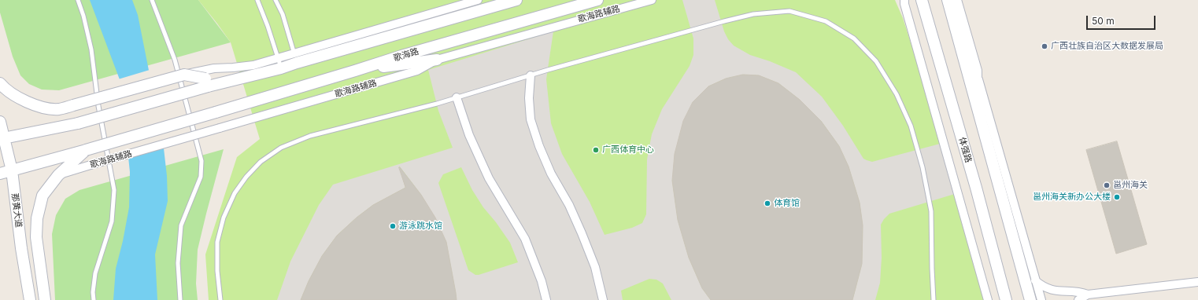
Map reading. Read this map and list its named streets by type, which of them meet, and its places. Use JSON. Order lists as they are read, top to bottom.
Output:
{
  "streets": {
    "main road": ["歌海路", "体强路", "那黄大道"],
    "street": ["歌海路辅路"]
  },
  "crossings": [
    ["歌海路", "那黄大道"]
  ],
  "places": [
    "广西壮族自治区大数据发展局",
    "广西体育中心",
    "邕州海关",
    "邕州海关新办公大楼",
    "体育馆",
    "游泳跳水馆"
  ],
  "scale_bar": "50 m"
}
